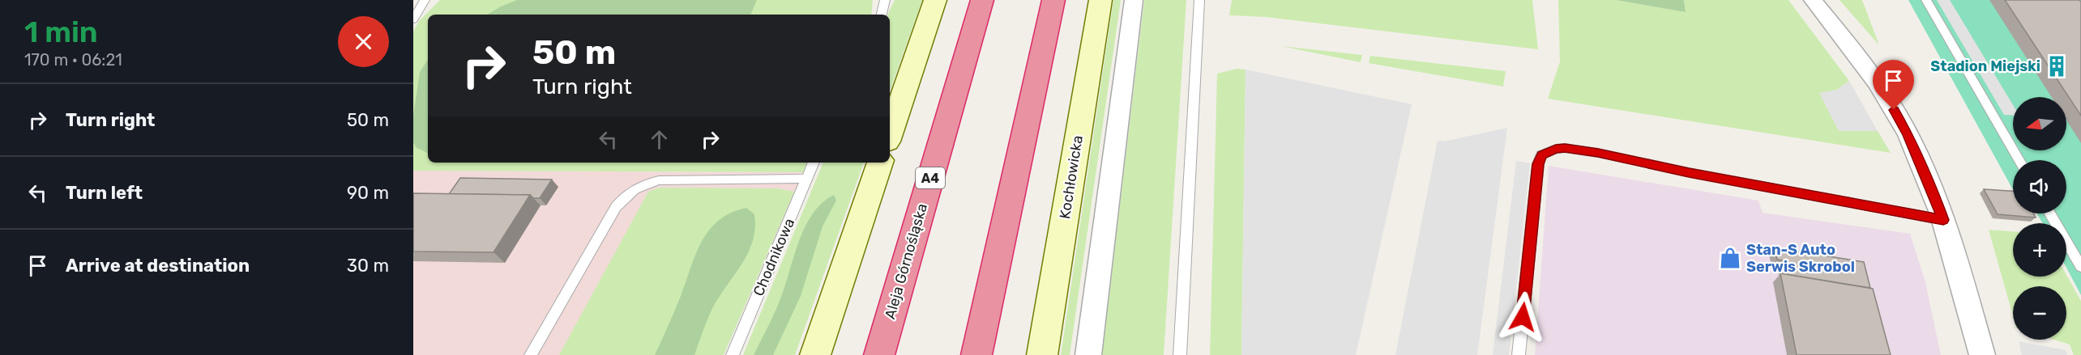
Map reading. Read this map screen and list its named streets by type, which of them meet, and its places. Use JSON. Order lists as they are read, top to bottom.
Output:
{
  "streets": {
    "highway": ["A4", "Aleja Górnośląska"],
    "main road": ["Kochłowicka"],
    "lane": ["Chodnikowa"]
  },
  "places": {
    "building": ["Stadion Miejski"],
    "shop": ["Stan-S Auto Serwis Skrobol"]
  },
  "north": "left",
  "page": {
    "heading": ["1 min", "170 m · 06:21"],
    "turn": ["50 m", "Turn right"],
    "list": [
      {
        "name": "Turn right",
        "value": "50 m"
      },
      {
        "name": "Turn left",
        "value": "90 m"
      },
      {
        "name": "Arrive at destination",
        "value": "30 m"
      }
    ],
    "map_buttons": ["+", "−"]
  }
}
